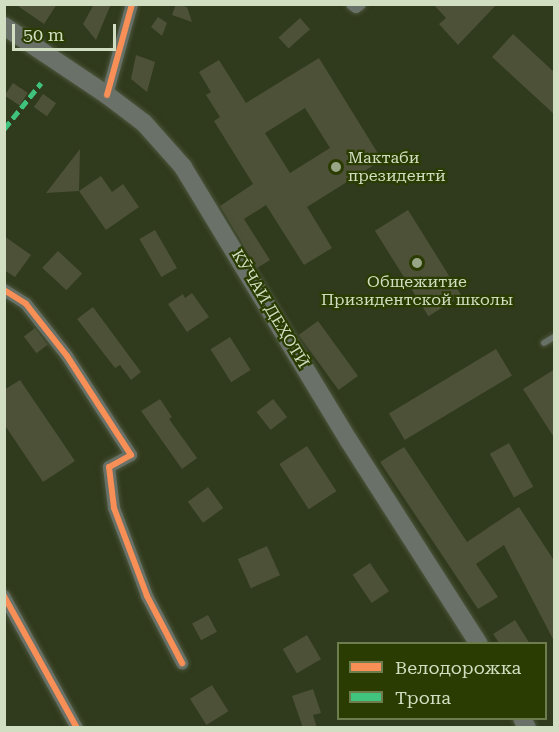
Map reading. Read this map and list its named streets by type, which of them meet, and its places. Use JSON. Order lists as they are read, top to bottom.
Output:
{
  "streets": {
    "main road": ["КӮЧАИ ДЕҲОТӢ"]
  },
  "places": ["Мактаби президентӣ", "Общежитие Призидентской школы"],
  "legend": ["Велодорожка", "Тропа"],
  "scale_bar": "50 m"
}
